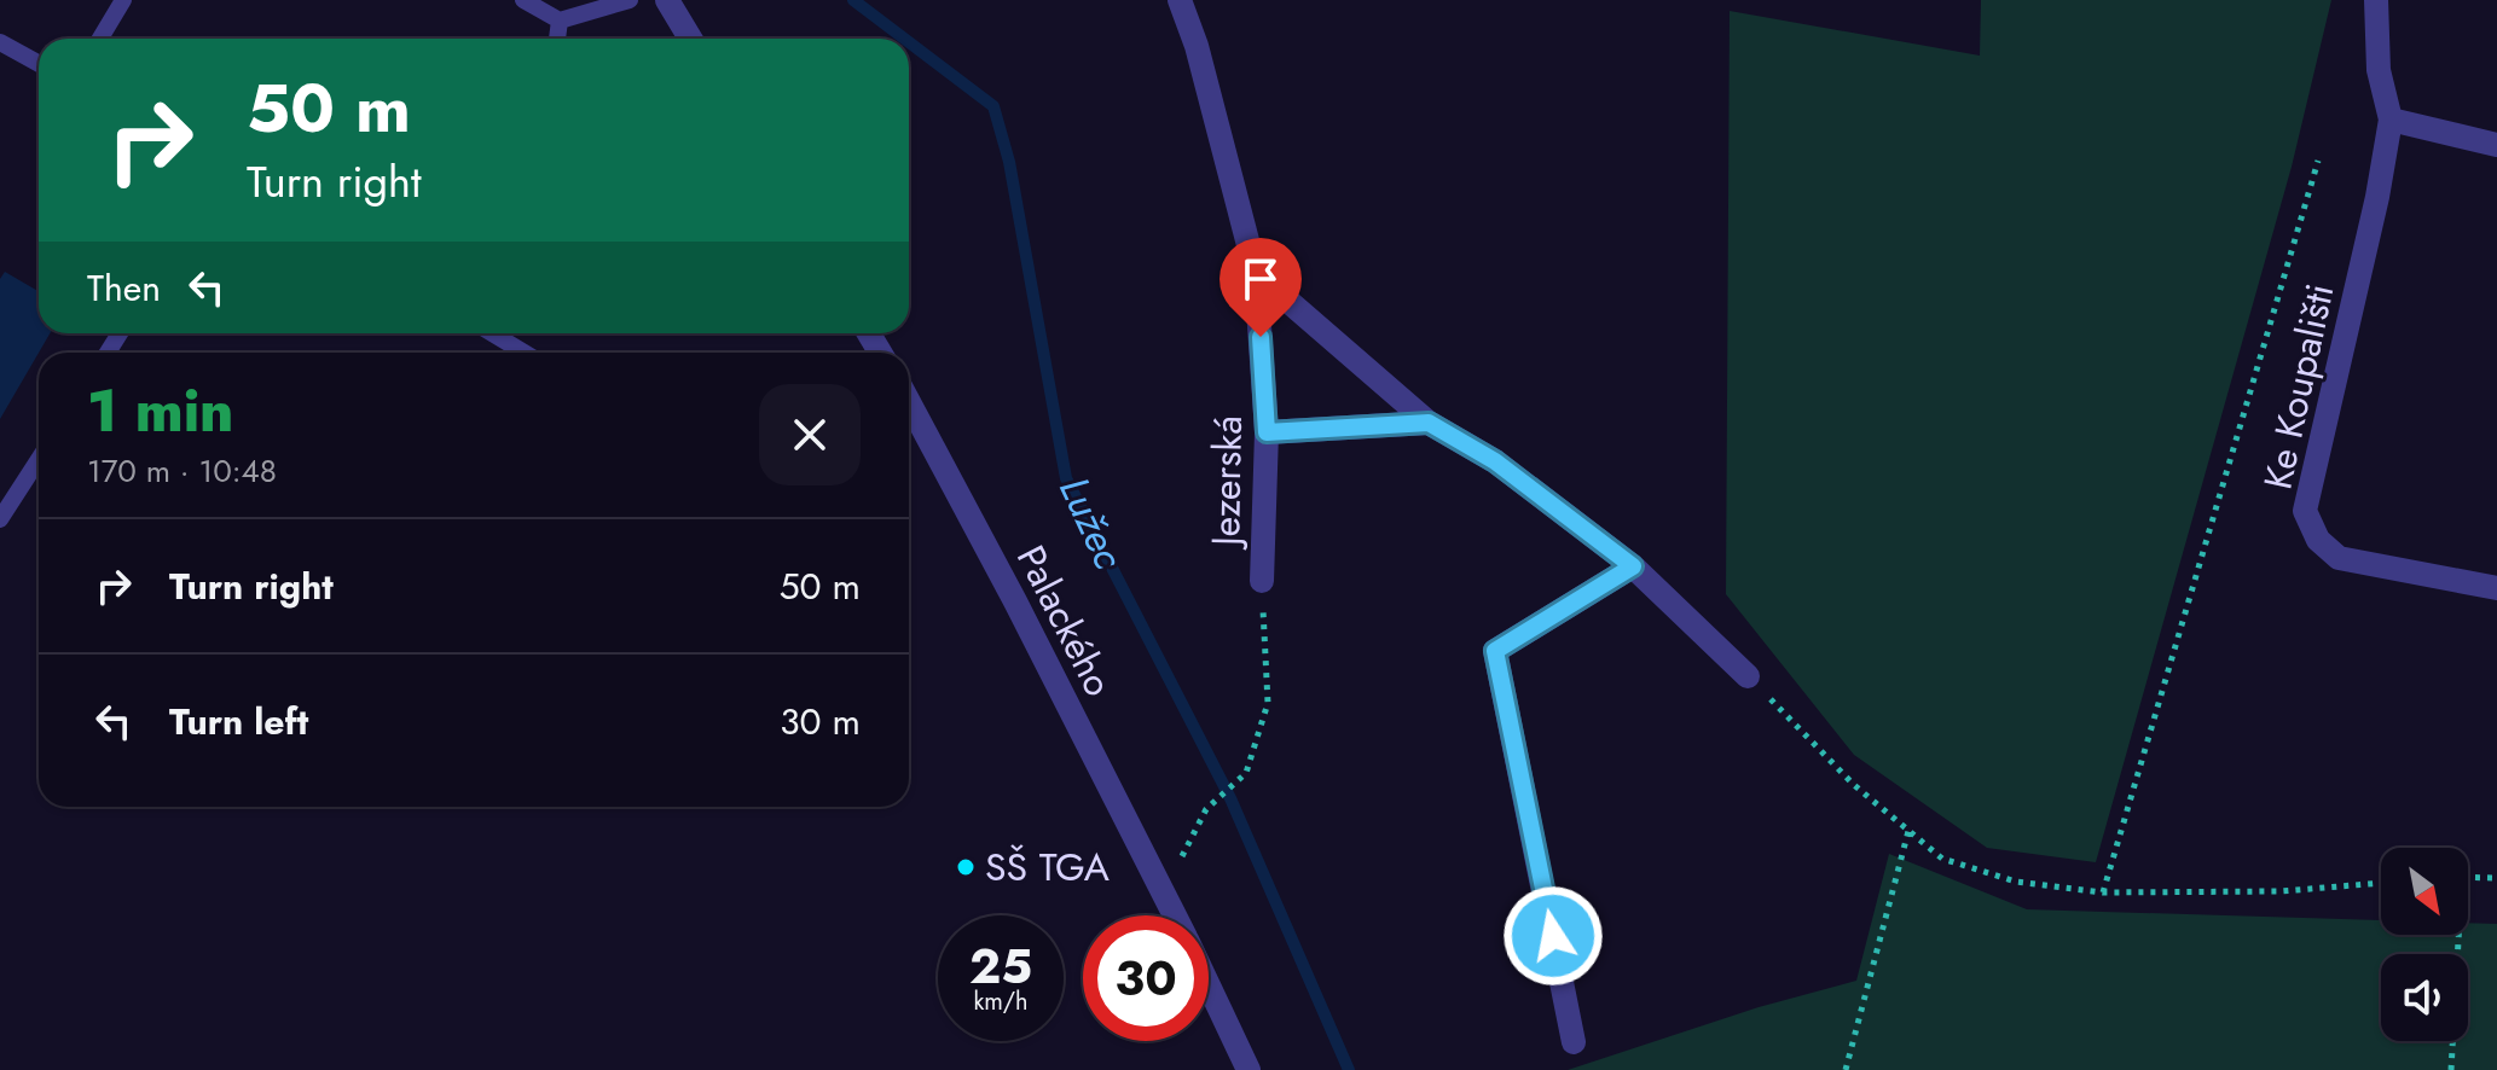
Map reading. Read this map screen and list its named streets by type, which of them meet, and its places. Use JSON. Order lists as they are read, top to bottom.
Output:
{
  "streets": {
    "street": ["Ke Koupališti", "Jezerská", "Palackého"]
  },
  "crossings": [
    ["Jezerská", "Palackého"]
  ],
  "water": ["Lužec"],
  "places": ["SŠ TGA"],
  "north": "bottom right",
  "page": {
    "turn": ["50 m", "Turn right"],
    "then": "Then",
    "heading": ["1 min", "170 m · 10:48"],
    "list": [
      {
        "name": "Turn right",
        "value": "50 m"
      },
      {
        "name": "Turn left",
        "value": "30 m"
      }
    ],
    "speed": "25 km/h",
    "limit": "30"
  }
}
